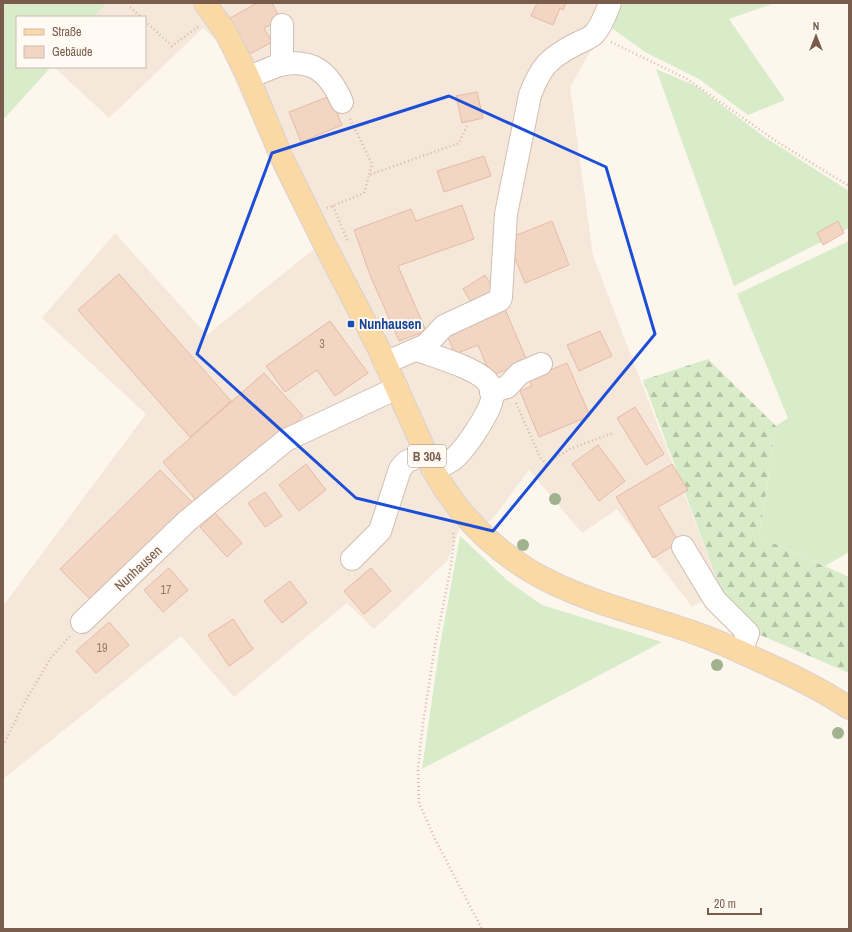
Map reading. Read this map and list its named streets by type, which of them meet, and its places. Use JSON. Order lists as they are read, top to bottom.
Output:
{
  "streets": {
    "main road": ["B 304"],
    "street": ["Nunhausen"]
  },
  "crossings": [
    ["B 304", "Nunhausen"]
  ],
  "places": {
    "transit": ["Nunhausen"]
  },
  "house_numbers": ["3", "17", "19"],
  "legend": ["Straße", "Gebäude"],
  "scale_bar": "20 m",
  "north": "top"
}
